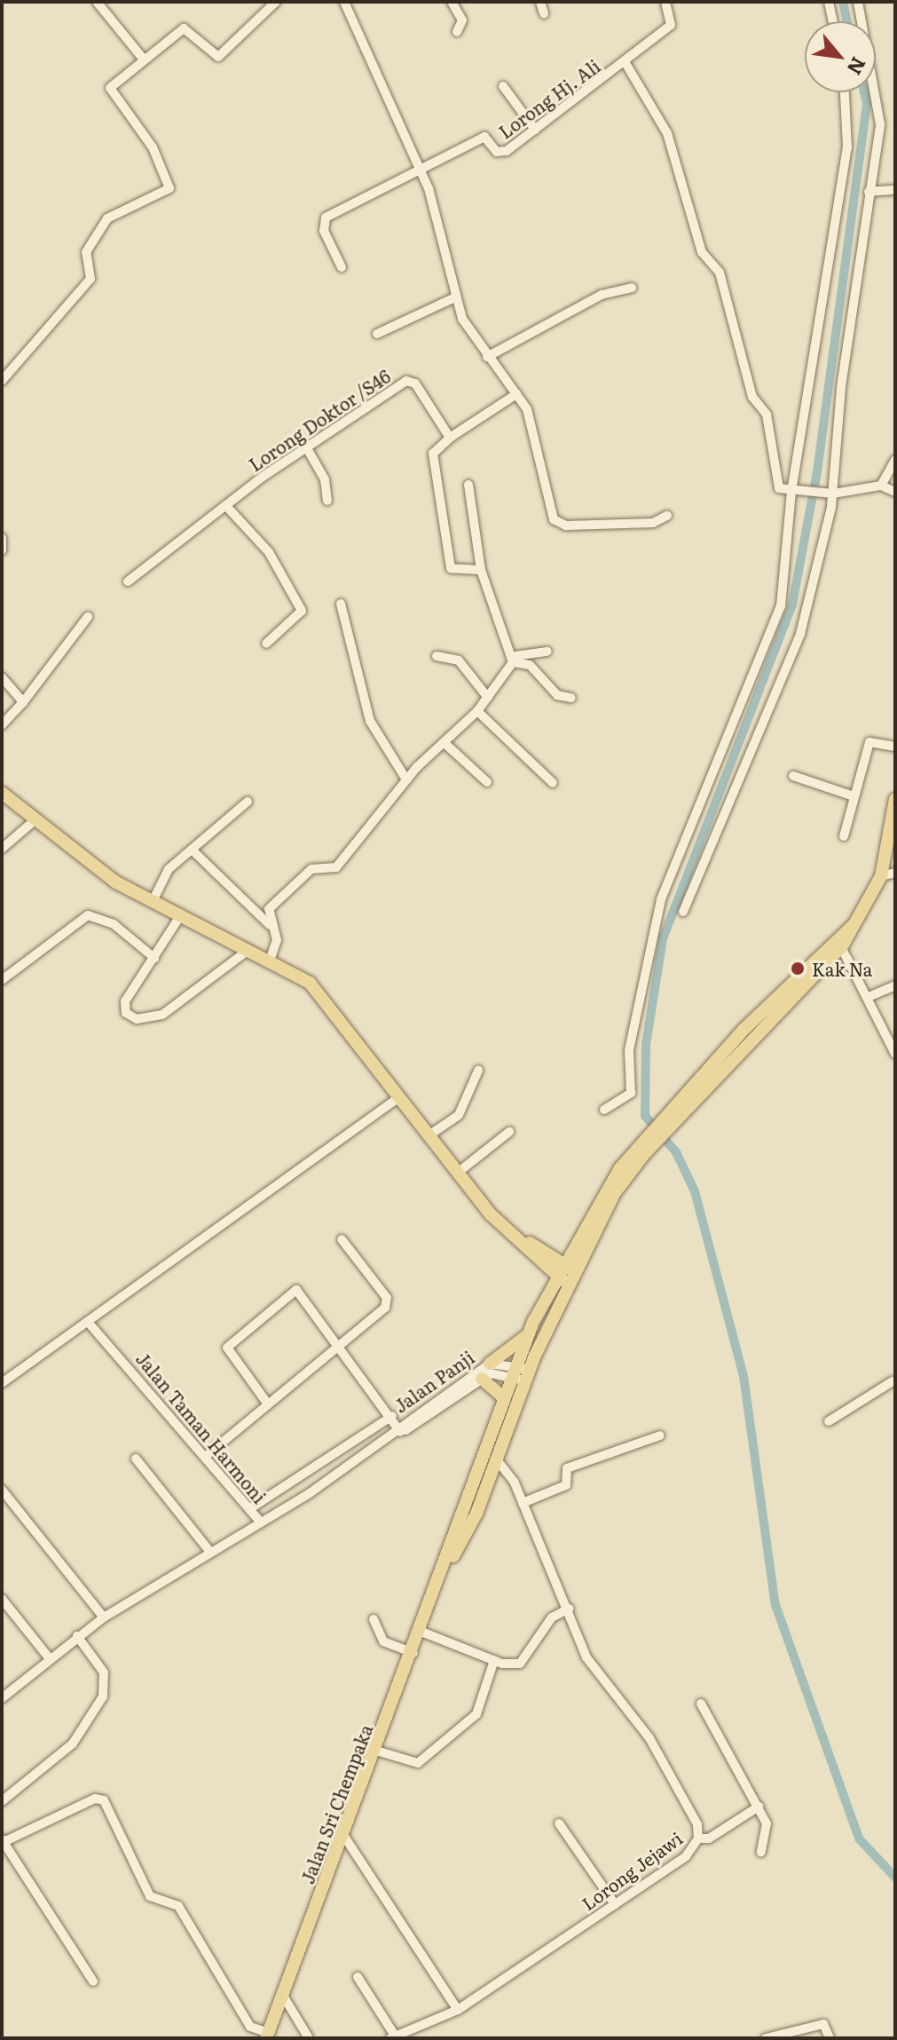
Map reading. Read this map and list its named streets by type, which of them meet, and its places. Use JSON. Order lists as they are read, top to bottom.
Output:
{
  "streets": {
    "main road": ["Jalan Sri Chempaka"],
    "street": [
      "Lorong Hj. Ali",
      "Lorong Doktor /S46",
      "Jalan Panji",
      "Jalan Taman Harmoni",
      "Lorong Jejawi"
    ]
  },
  "places": ["Kak Na"],
  "north": "bottom right"
}
